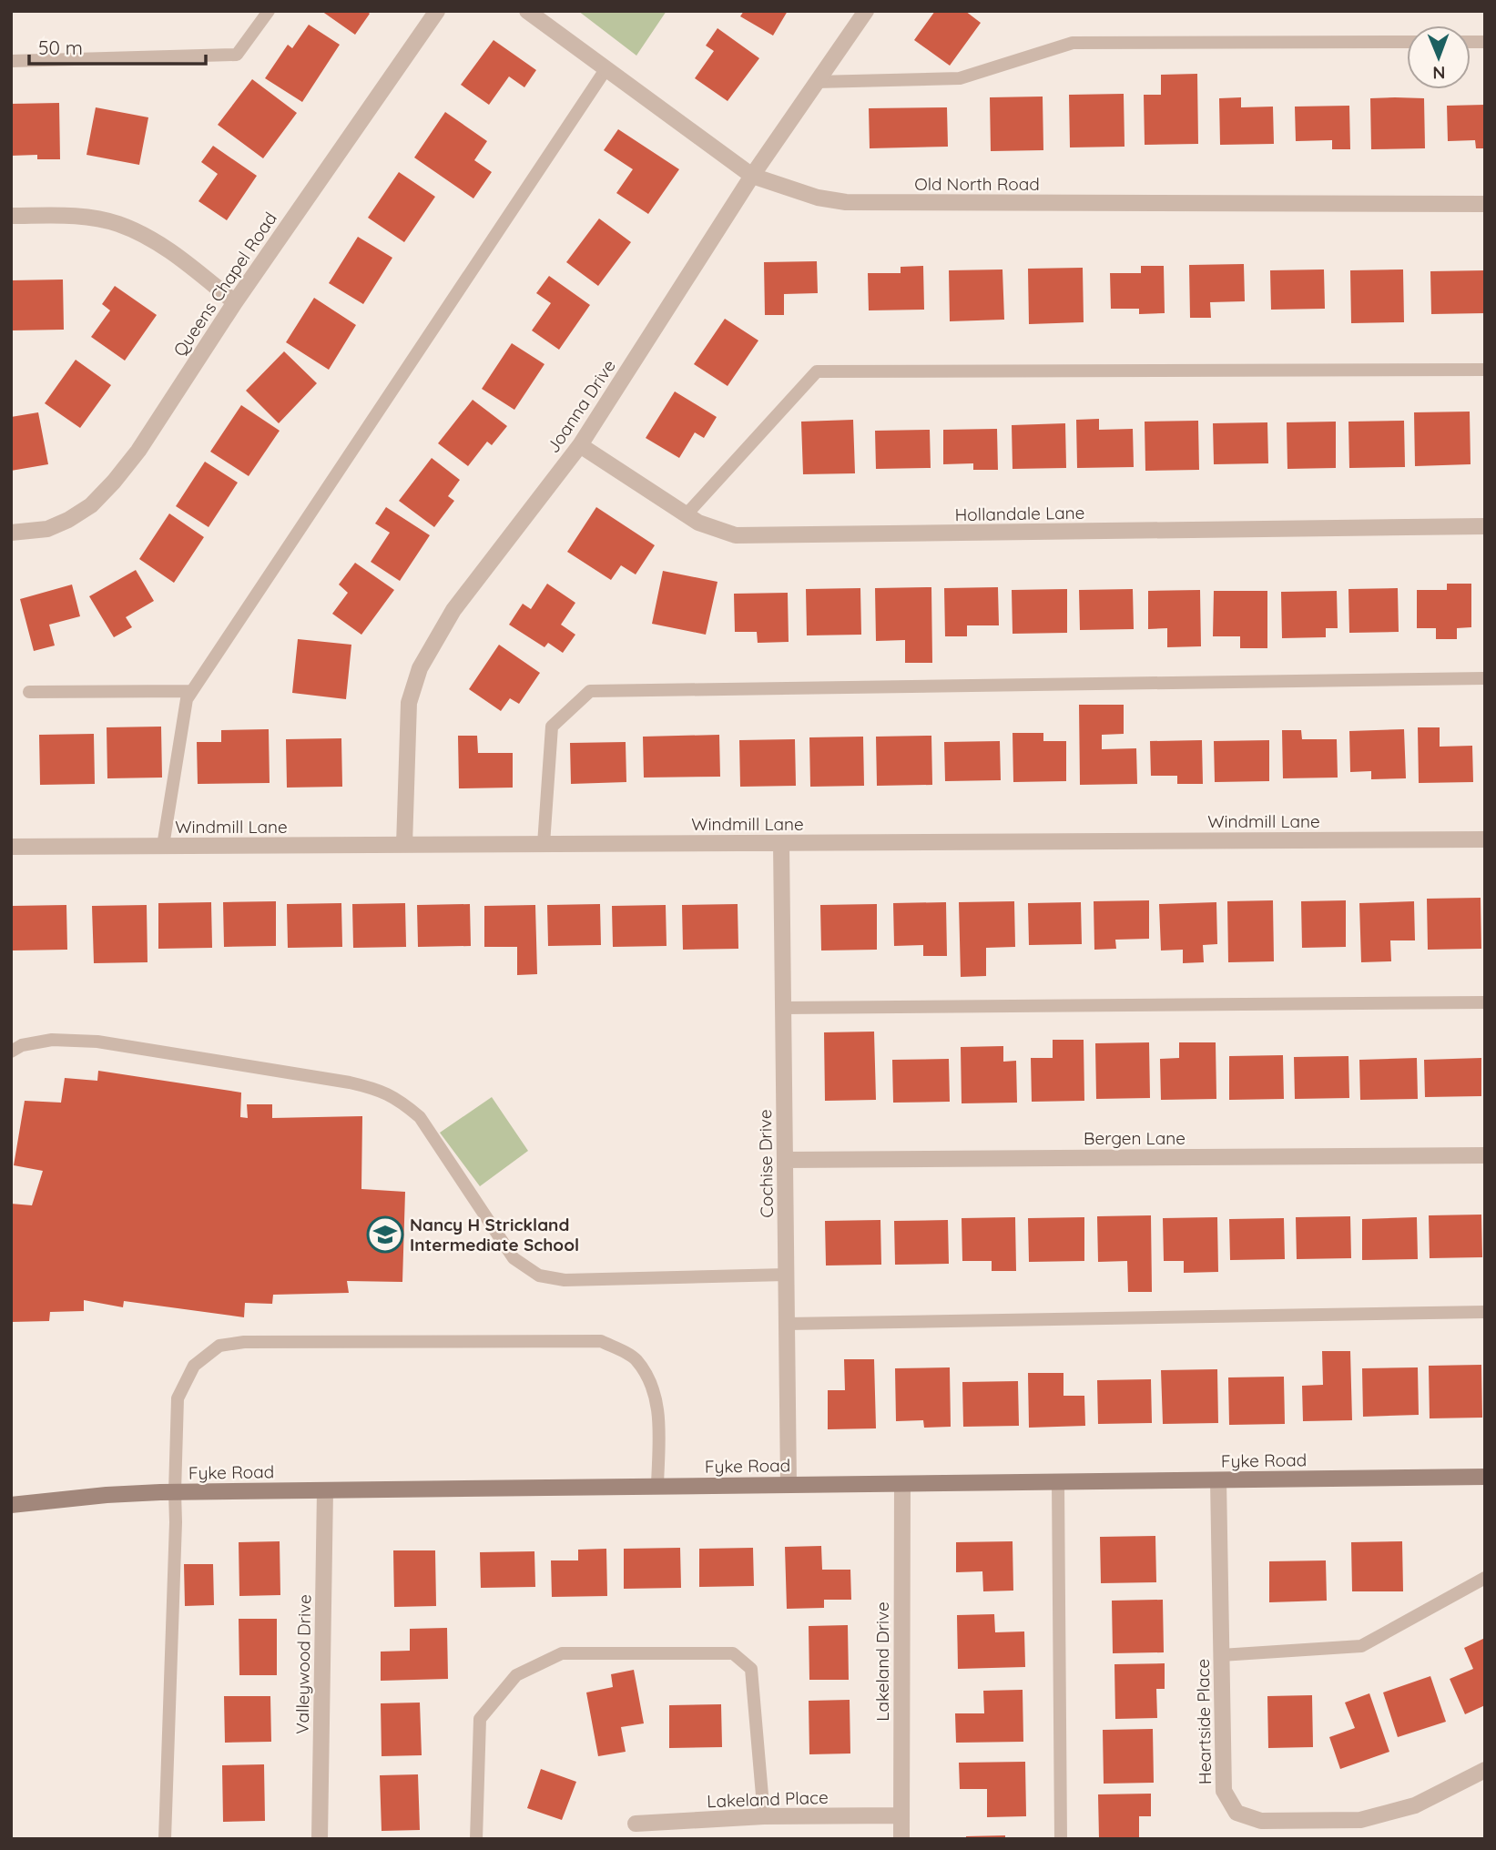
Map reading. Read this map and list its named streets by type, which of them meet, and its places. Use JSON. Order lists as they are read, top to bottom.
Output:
{
  "streets": {
    "street": [
      "Old North Road",
      "Queens Chapel Road",
      "Joanna Drive",
      "Hollandale Lane",
      "Windmill Lane",
      "Bergen Lane",
      "Cochise Drive",
      "Fyke Road",
      "Lakeland Drive",
      "Valleywood Drive",
      "Heartside Place",
      "Lakeland Place"
    ]
  },
  "crossings": [
    ["Old North Road", "Joanna Drive"],
    ["Joanna Drive", "Hollandale Lane"],
    ["Joanna Drive", "Windmill Lane"],
    ["Windmill Lane", "Cochise Drive"],
    ["Bergen Lane", "Cochise Drive"],
    ["Cochise Drive", "Fyke Road"],
    ["Fyke Road", "Lakeland Drive"],
    ["Fyke Road", "Valleywood Drive"],
    ["Fyke Road", "Heartside Place"],
    ["Lakeland Drive", "Lakeland Place"]
  ],
  "places": {
    "school or university": ["Nancy H Strickland Intermediate School"]
  },
  "scale_bar": "50 m",
  "north": "bottom"
}
